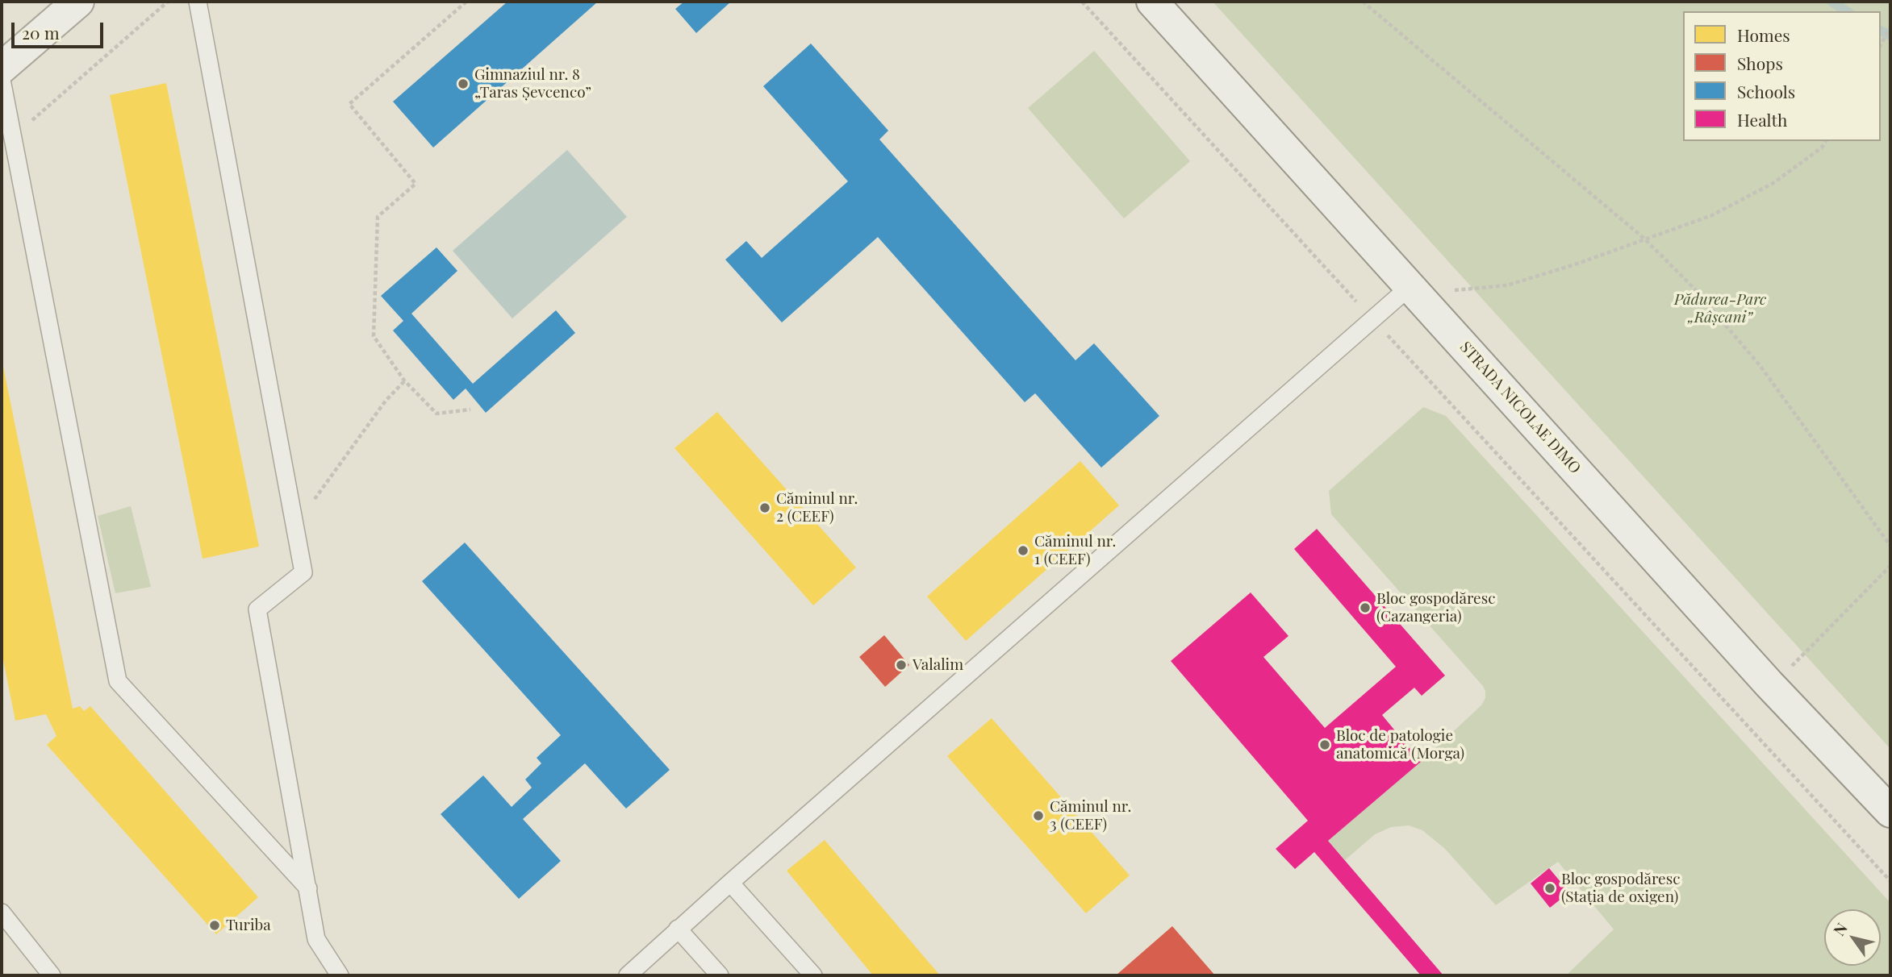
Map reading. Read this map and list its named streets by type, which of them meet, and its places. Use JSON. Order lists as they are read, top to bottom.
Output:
{
  "streets": {
    "main road": ["STRADA NICOLAE DIMO"]
  },
  "parks": ["Pădurea-Parc „Râșcani”"],
  "places": [
    "Gimnaziul nr. 8 „Taras Șevcenco”",
    "Căminul nr. 2 (CEEF)",
    "Căminul nr. 1 (CEEF)",
    "Bloc gospodăresc (Cazangeria)",
    "Valalim",
    "Bloc de patologie anatomică (Morga)",
    "Căminul nr. 3 (CEEF)",
    "Bloc gospodăresc (Stația de oxigen)",
    "Turiba"
  ],
  "legend": [
    "Homes",
    "Shops",
    "Schools",
    "Health"
  ],
  "scale_bar": "20 m",
  "north": "top left"
}
